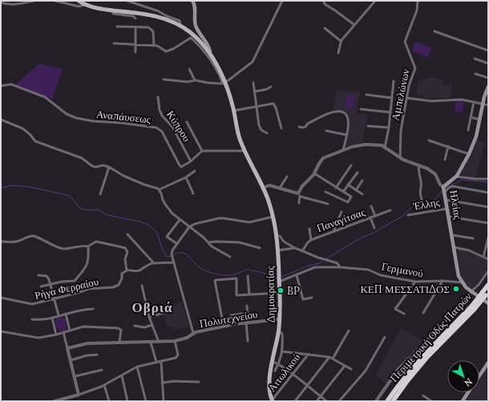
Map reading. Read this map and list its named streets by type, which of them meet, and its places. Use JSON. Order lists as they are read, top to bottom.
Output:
{
  "streets": {
    "highway": ["Περιμετρική Οδός Πατρών"],
    "main road": ["Ηλείας", "Δημοκρατίας"],
    "street": [
      "Αμπελώνων",
      "Αναπάυσεως",
      "Κύπρου",
      "Έλλης",
      "Παναγίτσας",
      "Γερμανού",
      "Ρήγα Φερραίου",
      "Πολυτεχνείου",
      "Αιτωλικού"
    ]
  },
  "crossings": [
    ["Αναπάυσεως", "Κύπρου"],
    ["Έλλης", "Ηλείας"],
    ["Ηλείας", "Γερμανού"],
    ["Παναγίτσας", "Γερμανού"],
    ["Γερμανού", "Δημοκρατίας"],
    ["Δημοκρατίας", "Πολυτεχνείου"],
    ["Δημοκρατίας", "Αιτωλικού"]
  ],
  "districts": ["Οβριά"],
  "places": ["ΚΕΠ ΜΕΣΣΑΤΙΔΟΣ", "BP"],
  "north": "bottom right"
}
